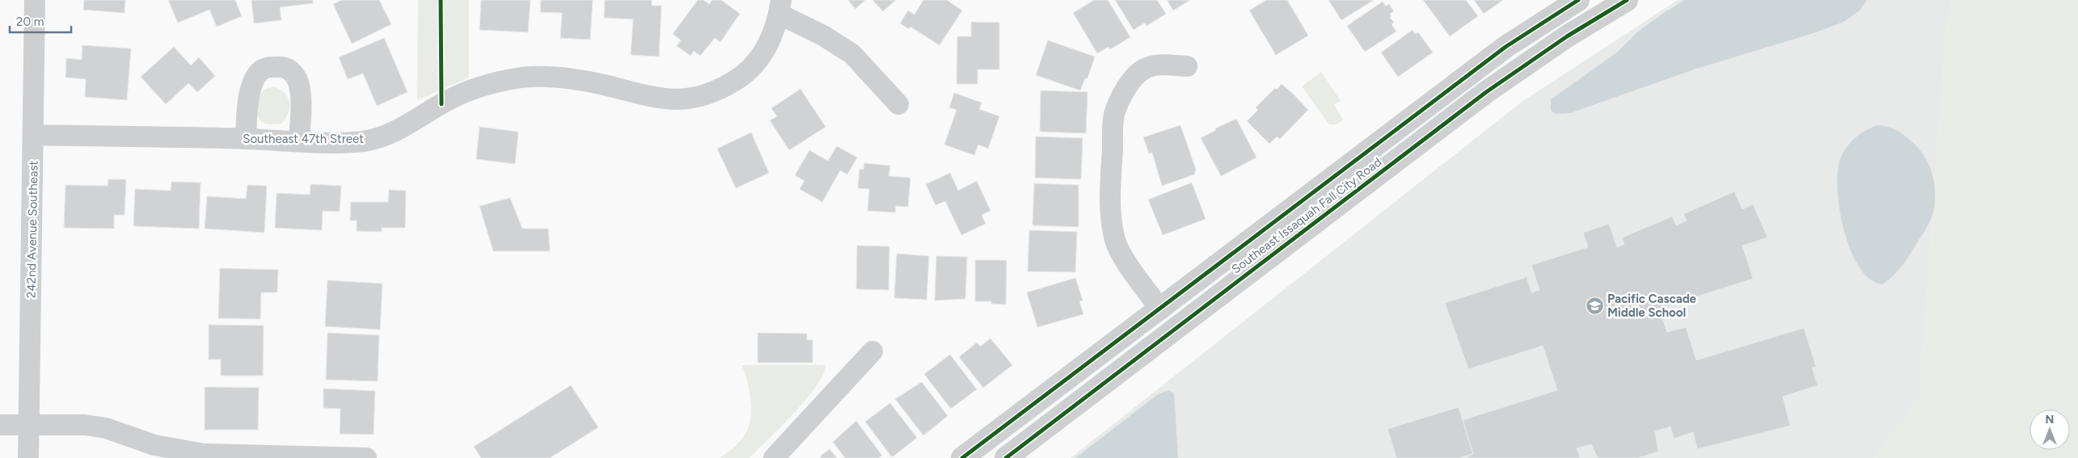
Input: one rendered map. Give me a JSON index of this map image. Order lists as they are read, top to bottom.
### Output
{
  "streets": {
    "street": ["Southeast 47th Street", "Southeast Issaquah Fall City Road", "242nd Avenue Southeast"]
  },
  "crossings": [
    ["Southeast 47th Street", "242nd Avenue Southeast"]
  ],
  "places": {
    "school or university": ["Pacific Cascade Middle School"]
  },
  "scale_bar": "20 m",
  "north": "top"
}
